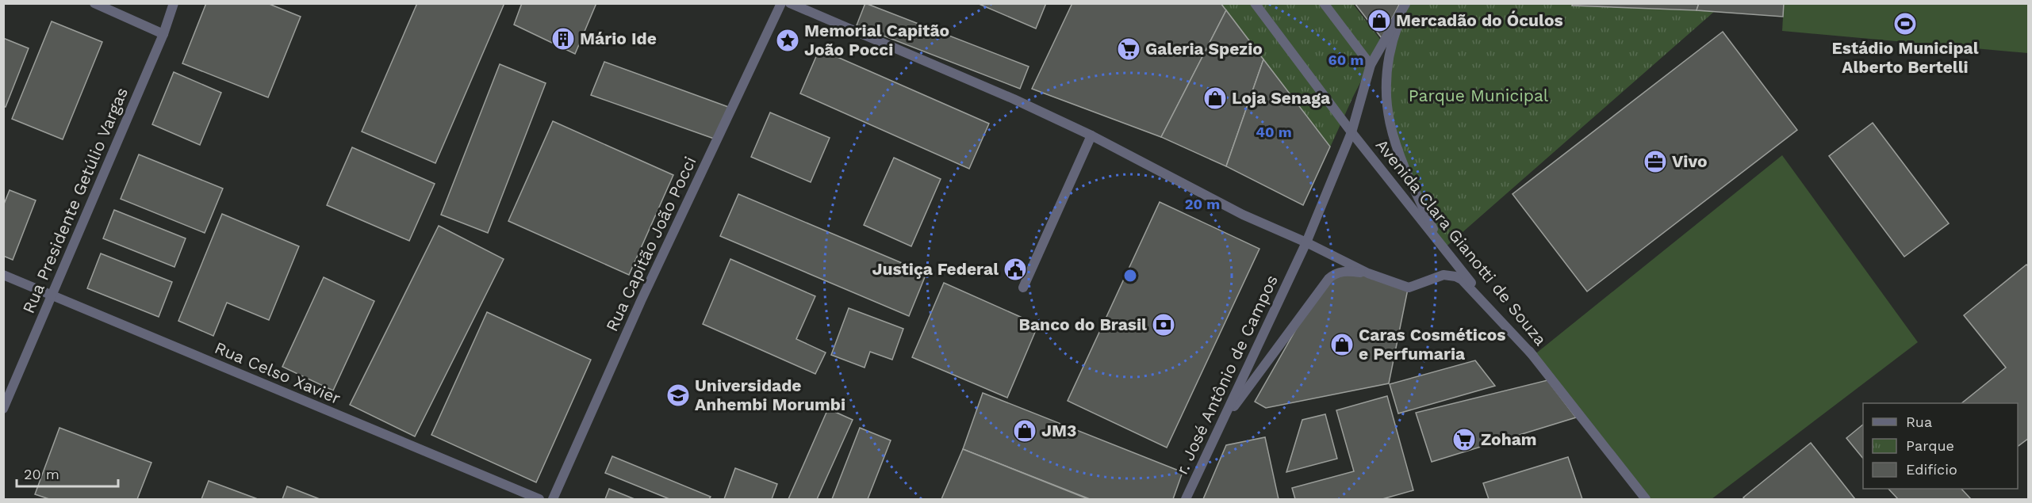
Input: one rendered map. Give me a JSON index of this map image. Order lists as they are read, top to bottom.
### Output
{
  "streets": {
    "street": [
      "Rua Presidente Getúlio Vargas",
      "Avenida Clara Gianotti de Souza",
      "Rua Capitão João Pocci",
      "Rua Celso Xavier",
      "r. José Antônio de Campos"
    ]
  },
  "crossings": [
    ["Rua Presidente Getúlio Vargas", "Rua Celso Xavier"],
    ["Avenida Clara Gianotti de Souza", "r. José Antônio de Campos"]
  ],
  "parks": ["Parque Municipal"],
  "places": {
    "shop": [
      "Mercadão do Óculos",
      "Loja Senaga",
      "Caras Cosméticos e Perfumaria",
      "JM3"
    ],
    "sports": ["Estádio Municipal Alberto Bertelli"],
    "building": ["Mário Ide"],
    "place": ["Memorial Capitão João Pocci"],
    "supermarket": ["Galeria Spezio", "Zoham"],
    "office": ["Vivo"],
    "public building": ["Justiça Federal"],
    "bank": ["Banco do Brasil"],
    "school or university": ["Universidade Anhembi Morumbi"]
  },
  "legend": ["Rua", "Parque", "Edifício"],
  "scale_bar": "20 m",
  "rings": ["60 m", "40 m", "20 m"]
}
